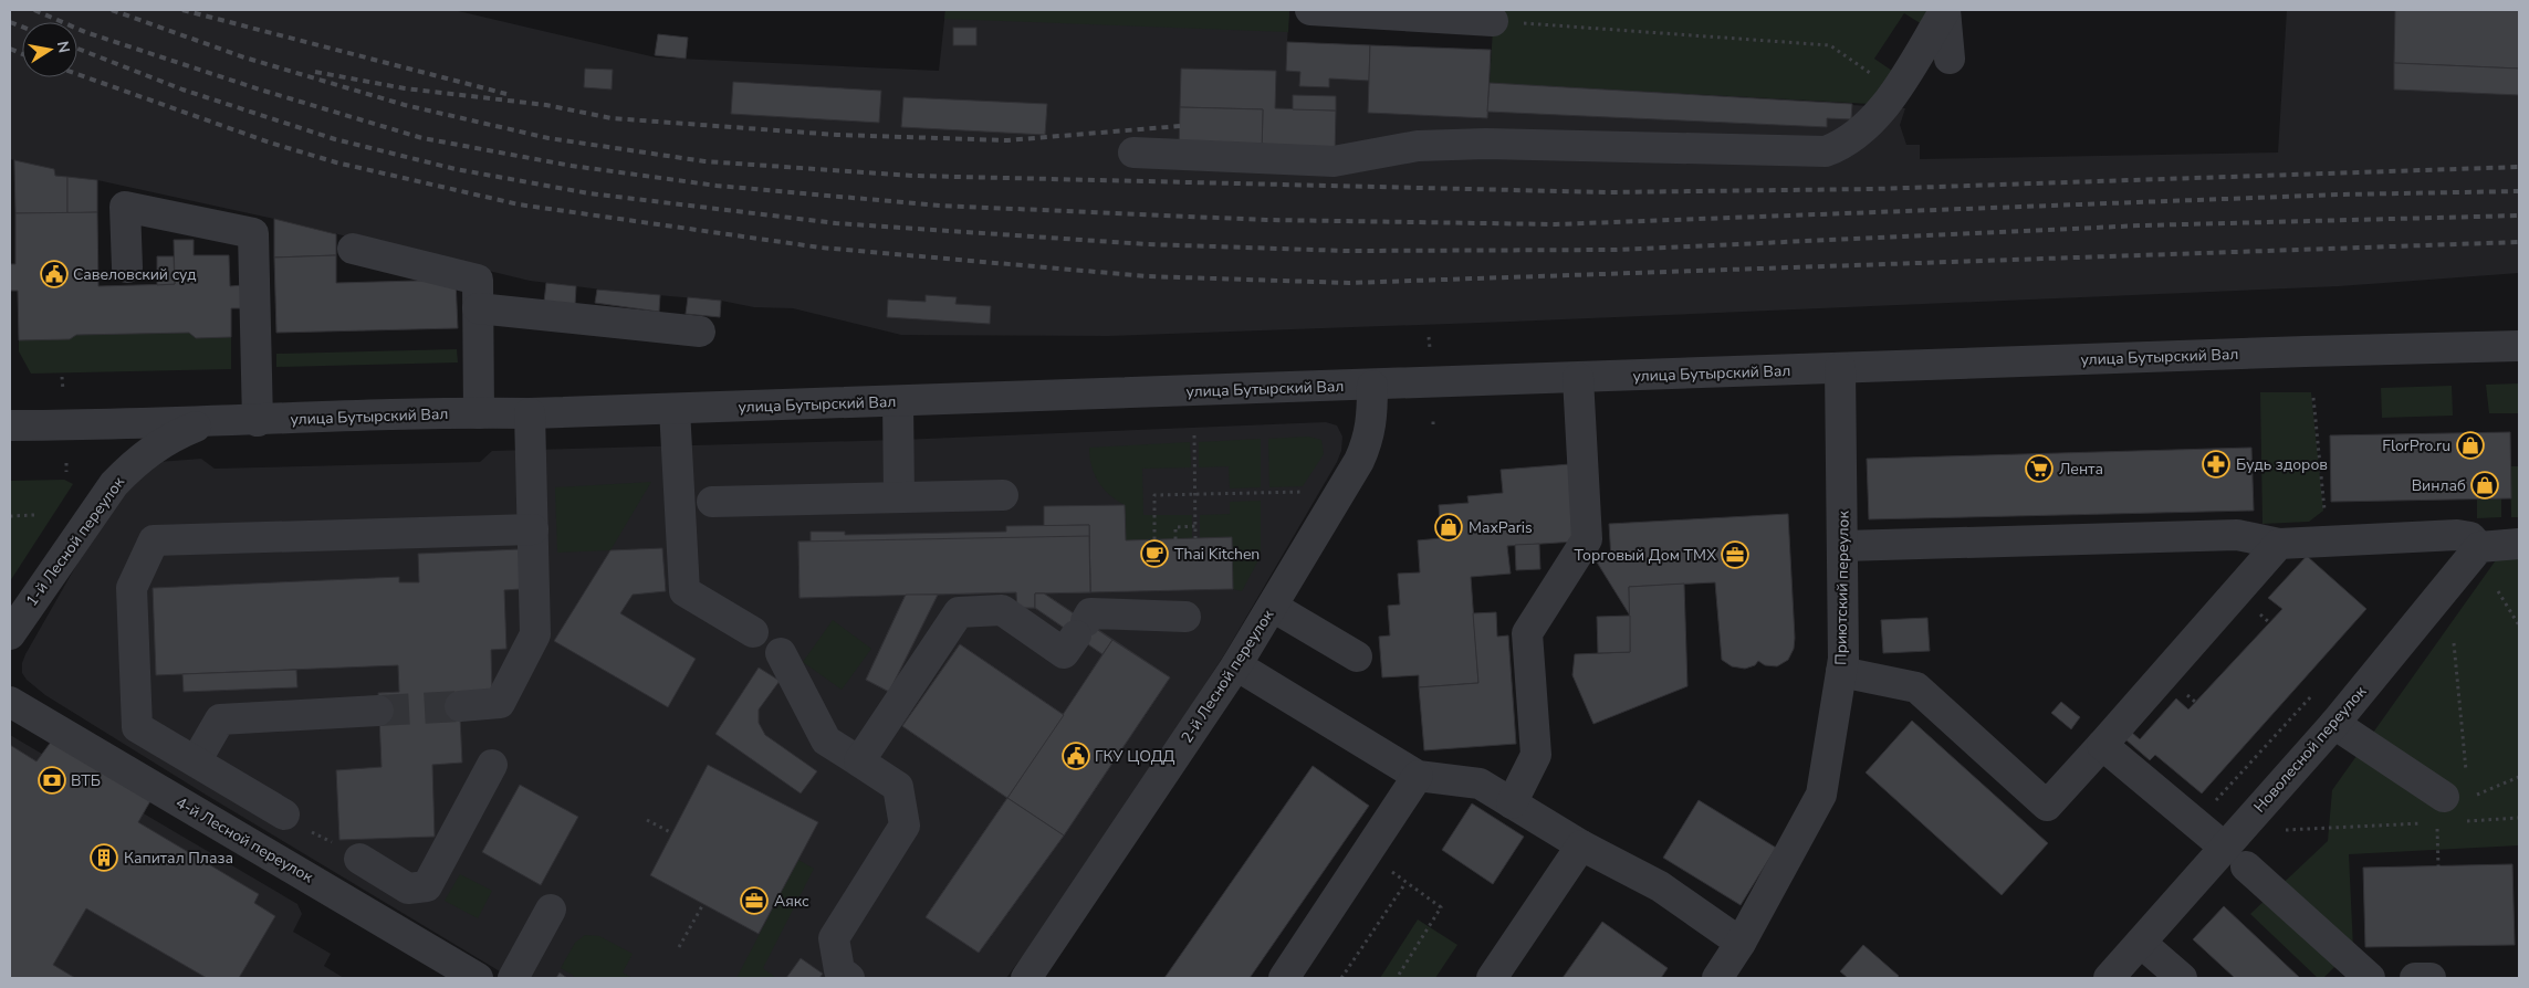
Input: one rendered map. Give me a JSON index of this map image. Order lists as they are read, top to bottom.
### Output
{
  "streets": {
    "street": [
      "улица Бутырский Вал",
      "1-й Лесной переулок",
      "Приютский переулок",
      "2-й Лесной переулок",
      "Новолесной переулок",
      "4-й Лесной переулок"
    ]
  },
  "crossings": [
    ["улица Бутырский Вал", "1-й Лесной переулок"],
    ["улица Бутырский Вал", "Приютский переулок"],
    ["улица Бутырский Вал", "2-й Лесной переулок"]
  ],
  "places": {
    "public building": ["Савеловский cуд", "ГКУ ЦОДД"],
    "shop": ["FlorPro.ru", "Винлаб", "MaxParis"],
    "pharmacy": ["Будь здоров"],
    "supermarket": ["Лента"],
    "cafe": ["Thai Kitchen"],
    "office": ["Торговый Дом ТМХ", "Аякс"],
    "bank": ["ВТБ"],
    "building": ["Капитал Плаза"]
  },
  "north": "right"
}
